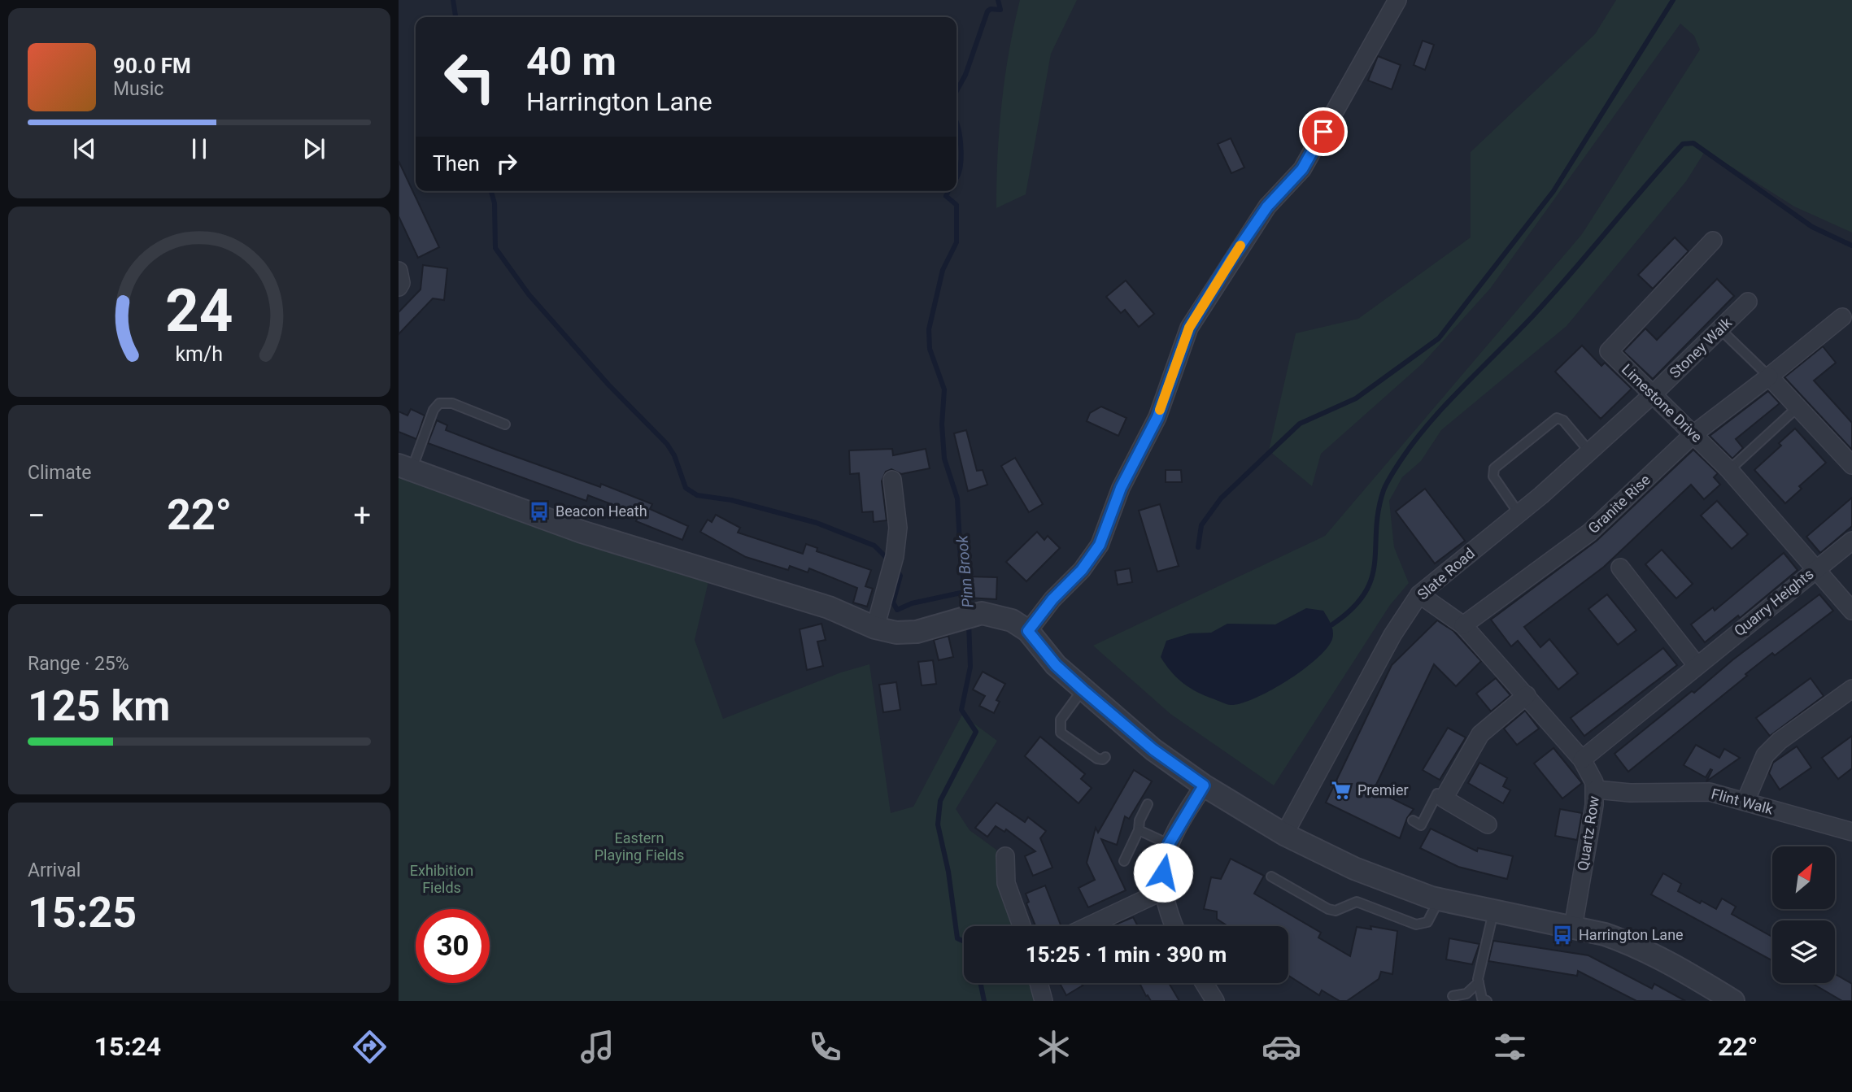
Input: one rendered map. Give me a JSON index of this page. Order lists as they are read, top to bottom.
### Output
{
  "streets": {
    "street": [
      "Stoney Walk",
      "Limestone Drive",
      "Granite Rise",
      "Slate Road",
      "Quarry Heights",
      "Flint Walk",
      "Quartz Row"
    ]
  },
  "crossings": [
    ["Stoney Walk", "Limestone Drive"],
    ["Stoney Walk", "Slate Road"],
    ["Limestone Drive", "Granite Rise"],
    ["Limestone Drive", "Slate Road"],
    ["Limestone Drive", "Quarry Heights"],
    ["Granite Rise", "Quartz Row"],
    ["Slate Road", "Quartz Row"],
    ["Quarry Heights", "Quartz Row"],
    ["Flint Walk", "Quartz Row"]
  ],
  "water": ["Pinn Brook"],
  "parks": ["Eastern Playing Fields", "Exhibition Fields"],
  "places": {
    "bus stop": ["Beacon Heath", "Harrington Lane"],
    "supermarket": ["Premier"]
  },
  "north": "top right",
  "page": {
    "turn": ["40 m", "Harrington Lane"],
    "song": ["90.0 FM", "Music"],
    "then": "Then",
    "tile": [
      "Climate",
      ["Range · 25%", "125 km"],
      ["Arrival", "15:25"]
    ],
    "heat": ["−", "22°", "+"],
    "limit": "30",
    "trip": "15:25 · 1 min · 390 m",
    "tabs": ["15:24", "22°"],
    "gauge": ["24", "km/h"]
  }
}
